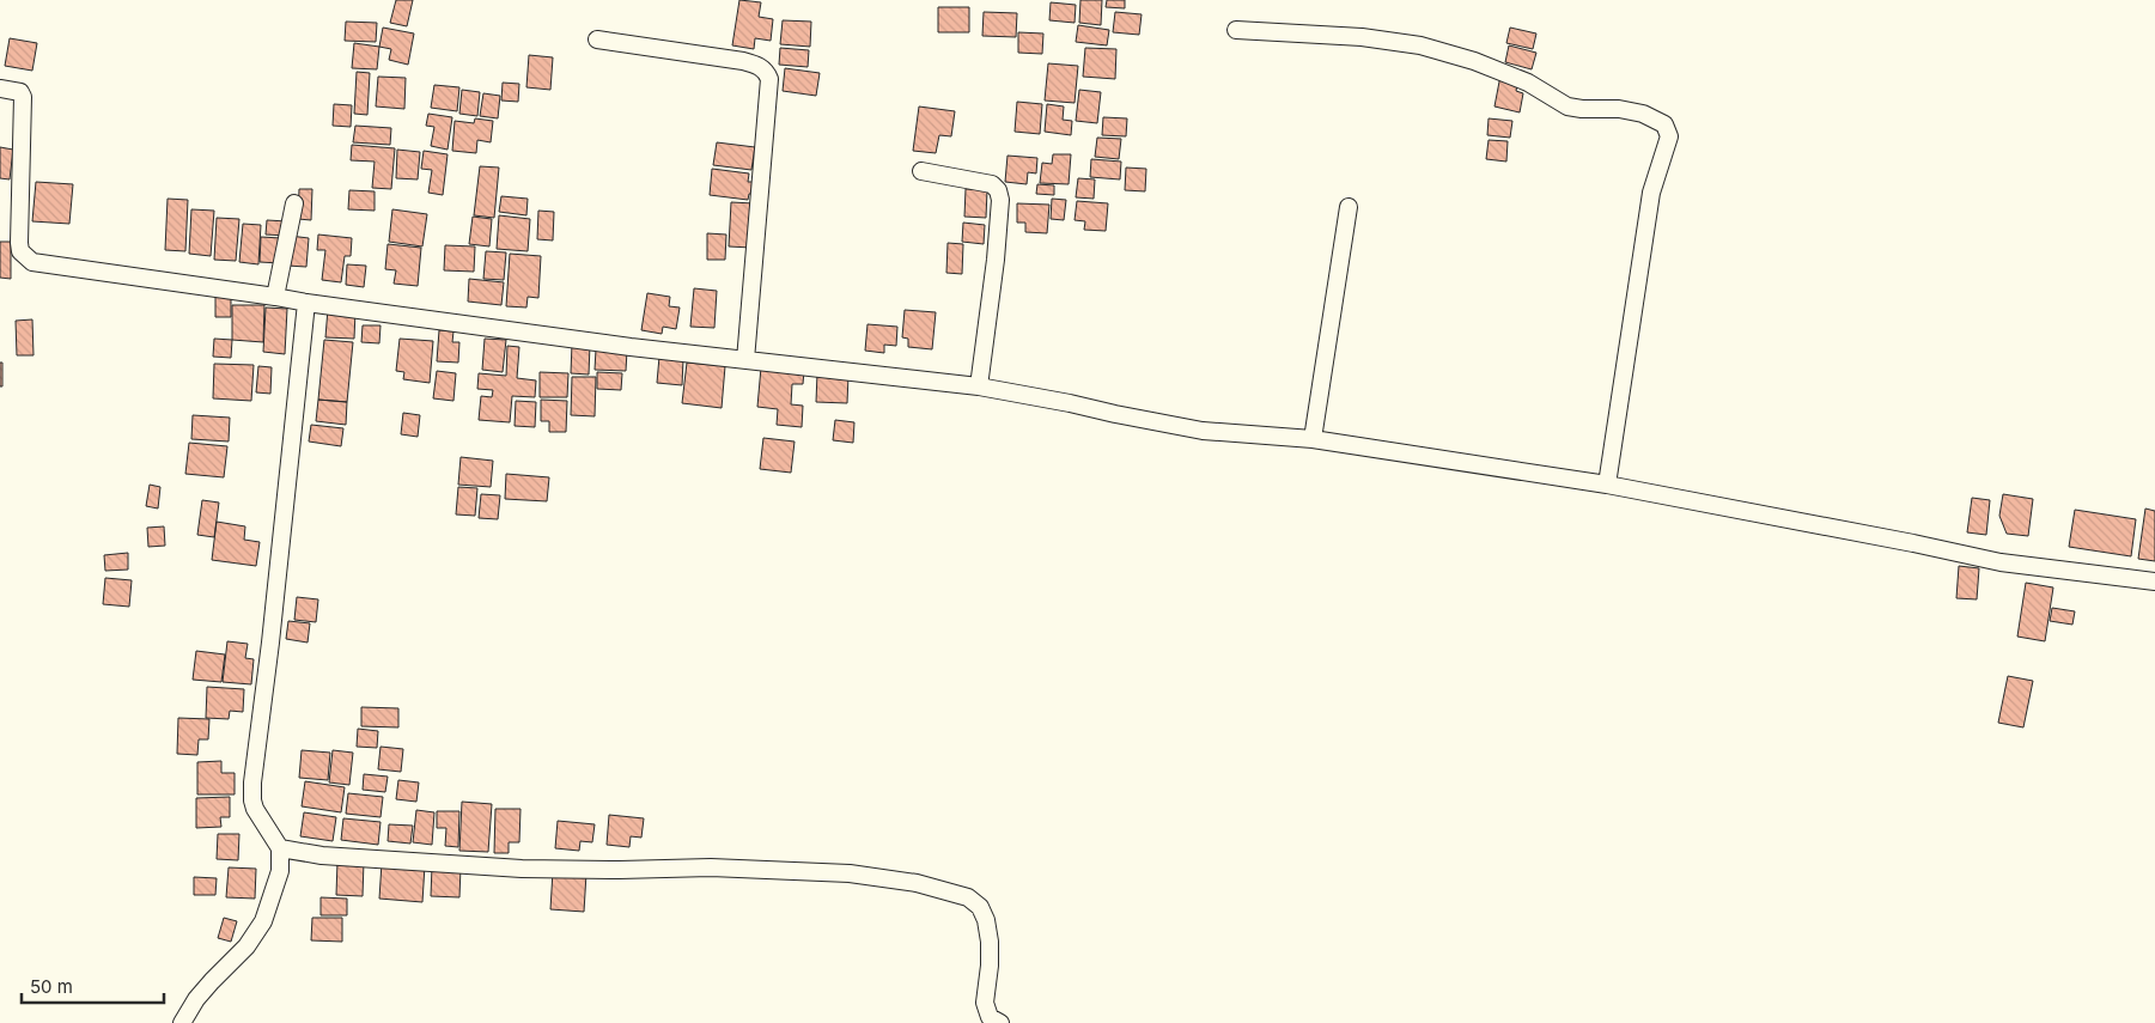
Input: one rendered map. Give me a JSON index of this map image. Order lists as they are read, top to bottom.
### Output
{
  "scale_bar": "50 m"
}
